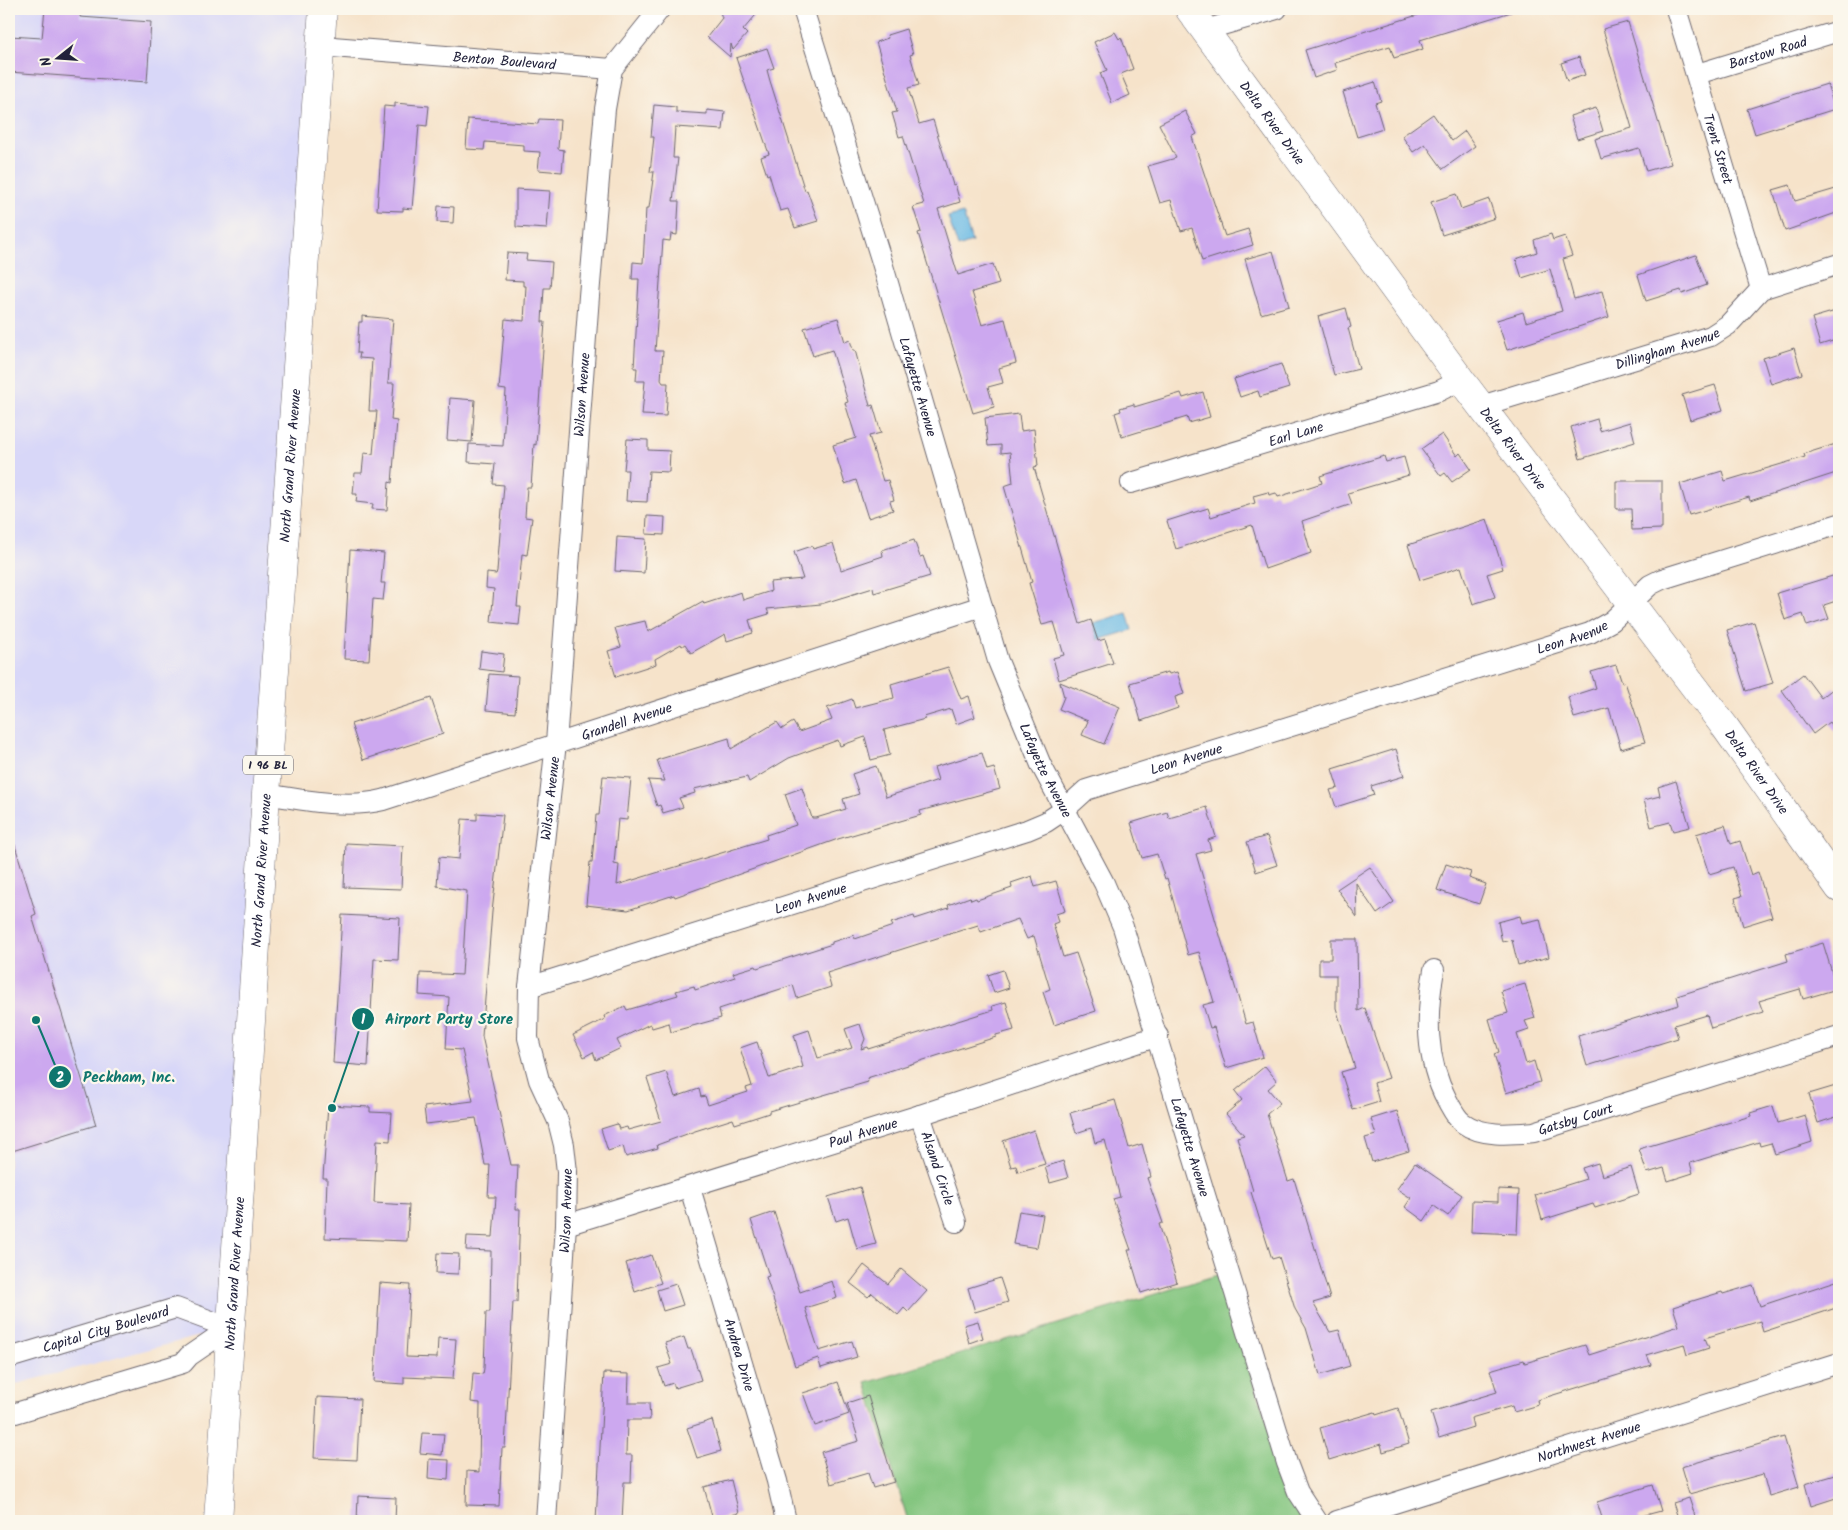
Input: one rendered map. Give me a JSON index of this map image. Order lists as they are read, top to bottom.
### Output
{
  "streets": {
    "main road": ["Delta River Drive", "North Grand River Avenue", "I 96 BL"],
    "street": [
      "Barstow Road",
      "Benton Boulevard",
      "Trent Street",
      "Dillingham Avenue",
      "Lafayette Avenue",
      "Wilson Avenue",
      "Earl Lane",
      "Leon Avenue",
      "Grandell Avenue",
      "Gatsby Court",
      "Paul Avenue",
      "Alsand Circle",
      "Capital City Boulevard",
      "Andrea Drive",
      "Northwest Avenue"
    ]
  },
  "crossings": [
    ["Barstow Road", "Trent Street"],
    ["Benton Boulevard", "Wilson Avenue"],
    ["Benton Boulevard", "North Grand River Avenue"],
    ["Delta River Drive", "Dillingham Avenue"],
    ["Delta River Drive", "Earl Lane"],
    ["Delta River Drive", "Leon Avenue"],
    ["Trent Street", "Dillingham Avenue"],
    ["Lafayette Avenue", "Leon Avenue"],
    ["Lafayette Avenue", "Grandell Avenue"],
    ["Lafayette Avenue", "Paul Avenue"],
    ["Wilson Avenue", "Leon Avenue"],
    ["Wilson Avenue", "Grandell Avenue"],
    ["Wilson Avenue", "Paul Avenue"],
    ["North Grand River Avenue", "Grandell Avenue"],
    ["North Grand River Avenue", "Capital City Boulevard"],
    ["Paul Avenue", "Alsand Circle"],
    ["Paul Avenue", "Andrea Drive"]
  ],
  "places": ["Peckham, Inc.", "Airport Party Store"],
  "north": "left"
}
